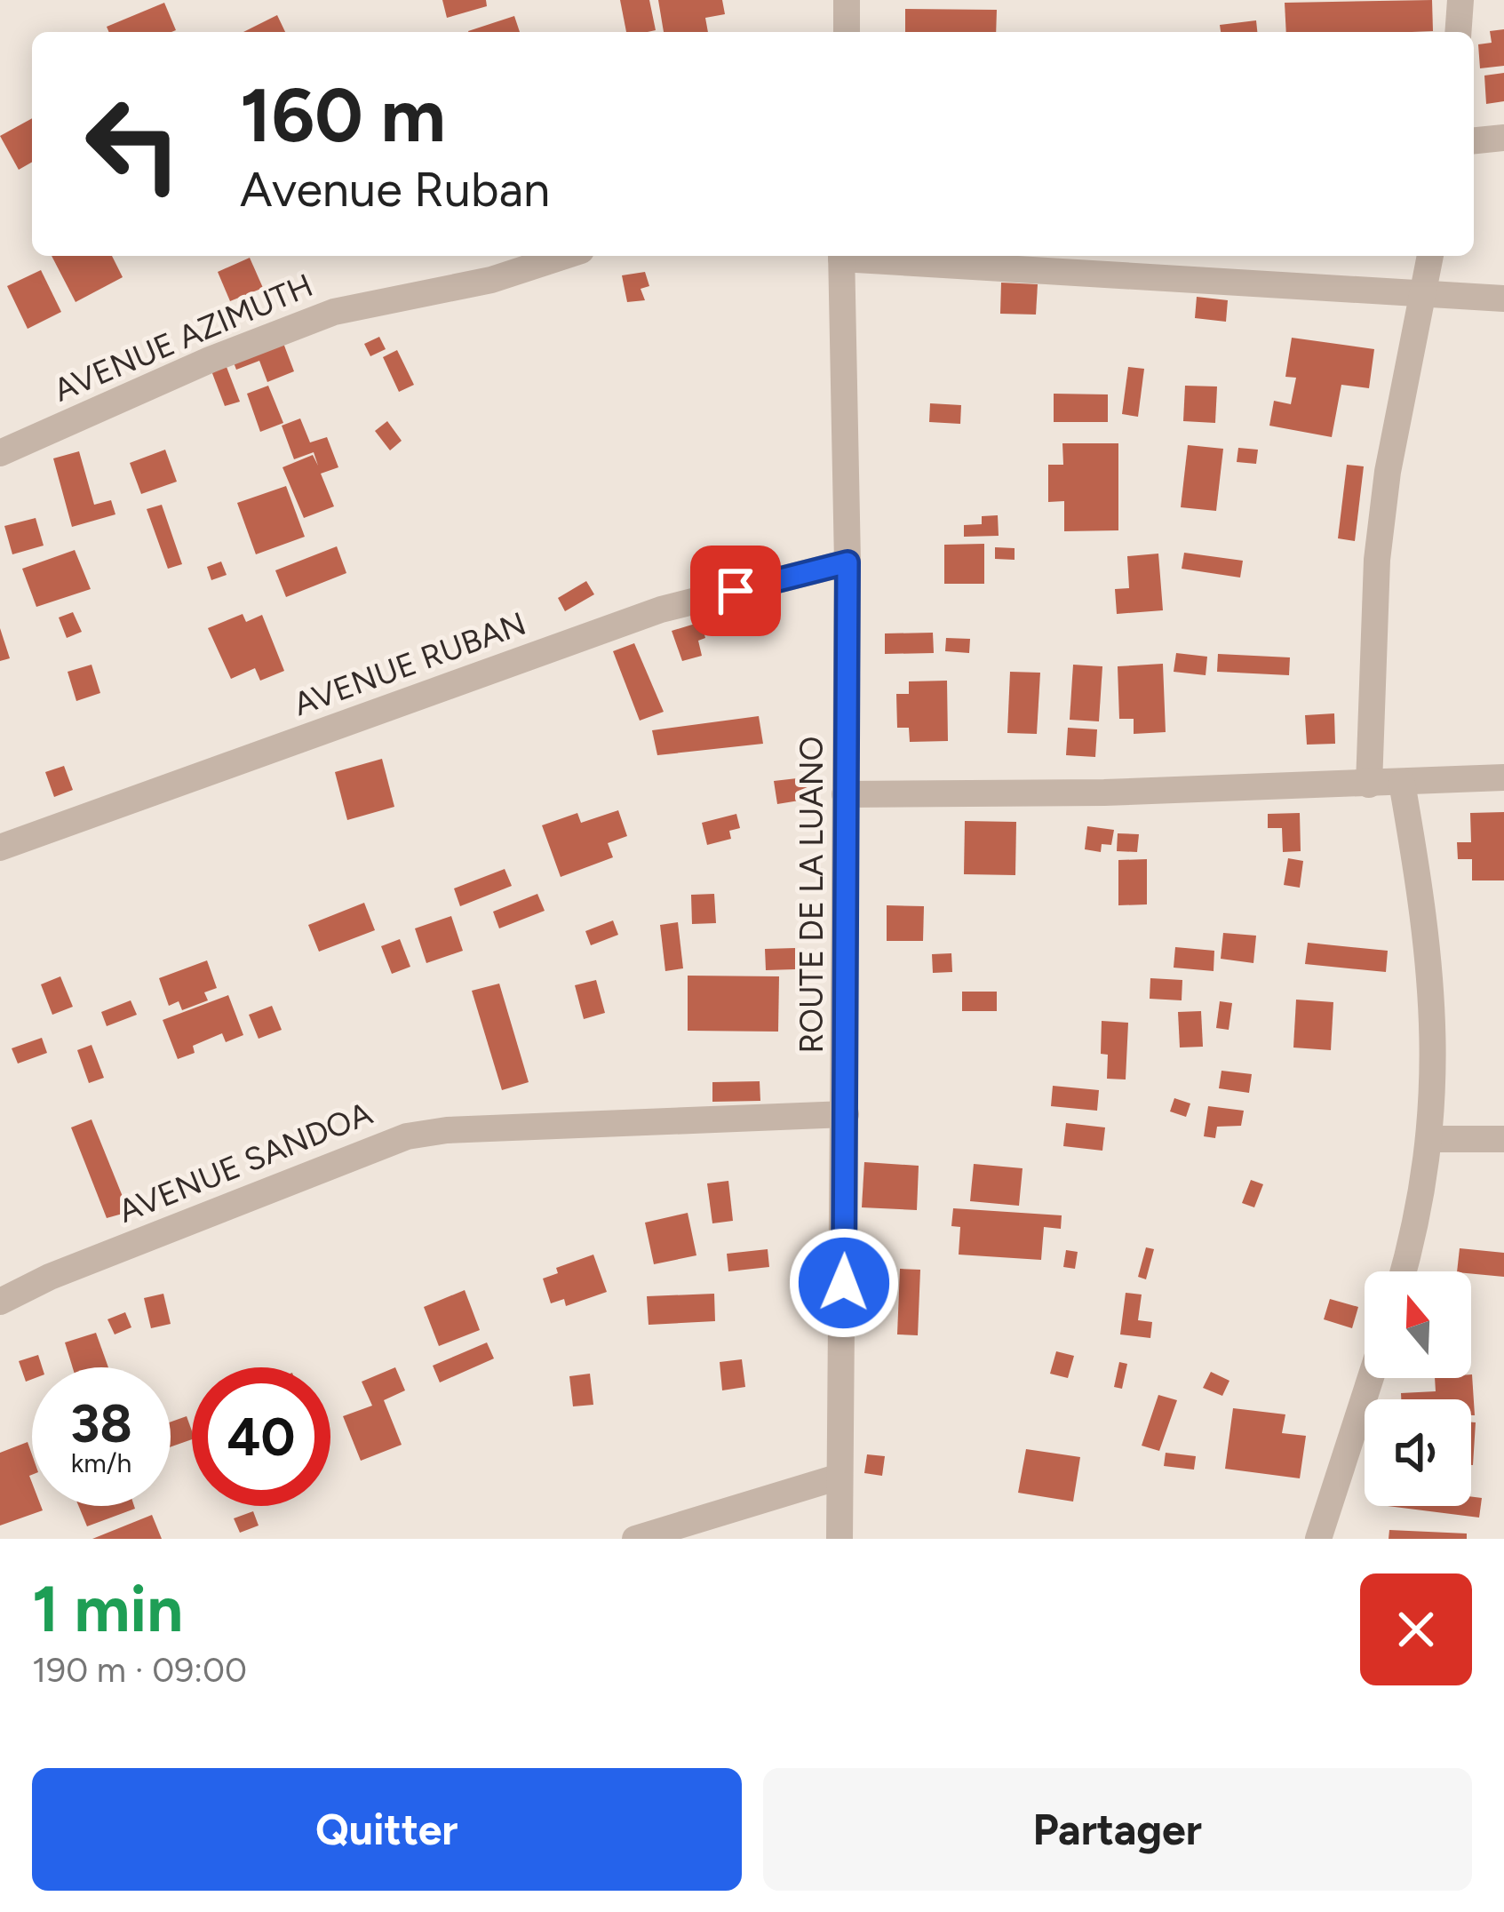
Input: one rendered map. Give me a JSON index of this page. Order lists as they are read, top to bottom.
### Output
{
  "streets": {
    "street": [
      "AVENUE AZIMUTH",
      "AVENUE RUBAN",
      "ROUTE DE LA LUANO",
      "AVENUE SANDOA"
    ]
  },
  "crossings": [
    ["AVENUE RUBAN", "ROUTE DE LA LUANO"],
    ["ROUTE DE LA LUANO", "AVENUE SANDOA"]
  ],
  "north": "top",
  "page": {
    "turn": ["160 m", "Avenue Ruban"],
    "speed": "38 km/h",
    "limit": "40",
    "heading": ["1 min", "190 m · 09:00"],
    "buttons": ["Quitter", "Partager"]
  }
}
